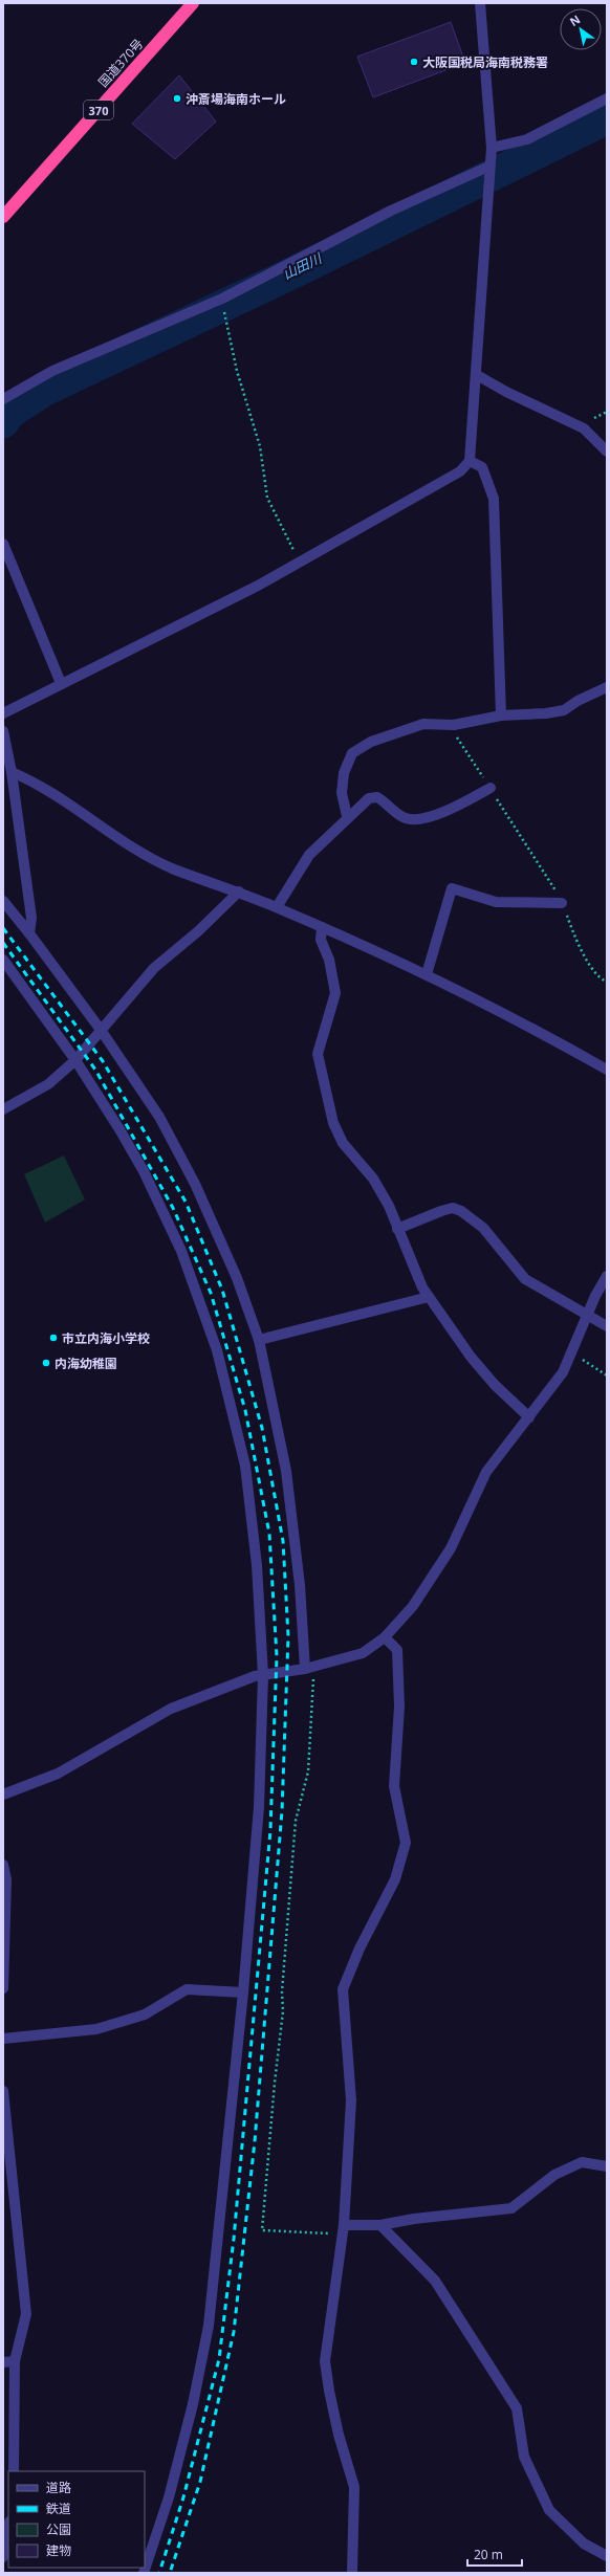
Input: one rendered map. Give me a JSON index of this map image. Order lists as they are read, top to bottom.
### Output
{
  "streets": {
    "highway": ["国道370号", "370"]
  },
  "water": ["山田川"],
  "places": [
    "大阪国税局海南税務署",
    "沖斎場海南ホール",
    "市立内海小学校",
    "内海幼稚園"
  ],
  "legend": [
    "道路",
    "鉄道",
    "公園",
    "建物"
  ],
  "scale_bar": "20 m",
  "north": "top left"
}
